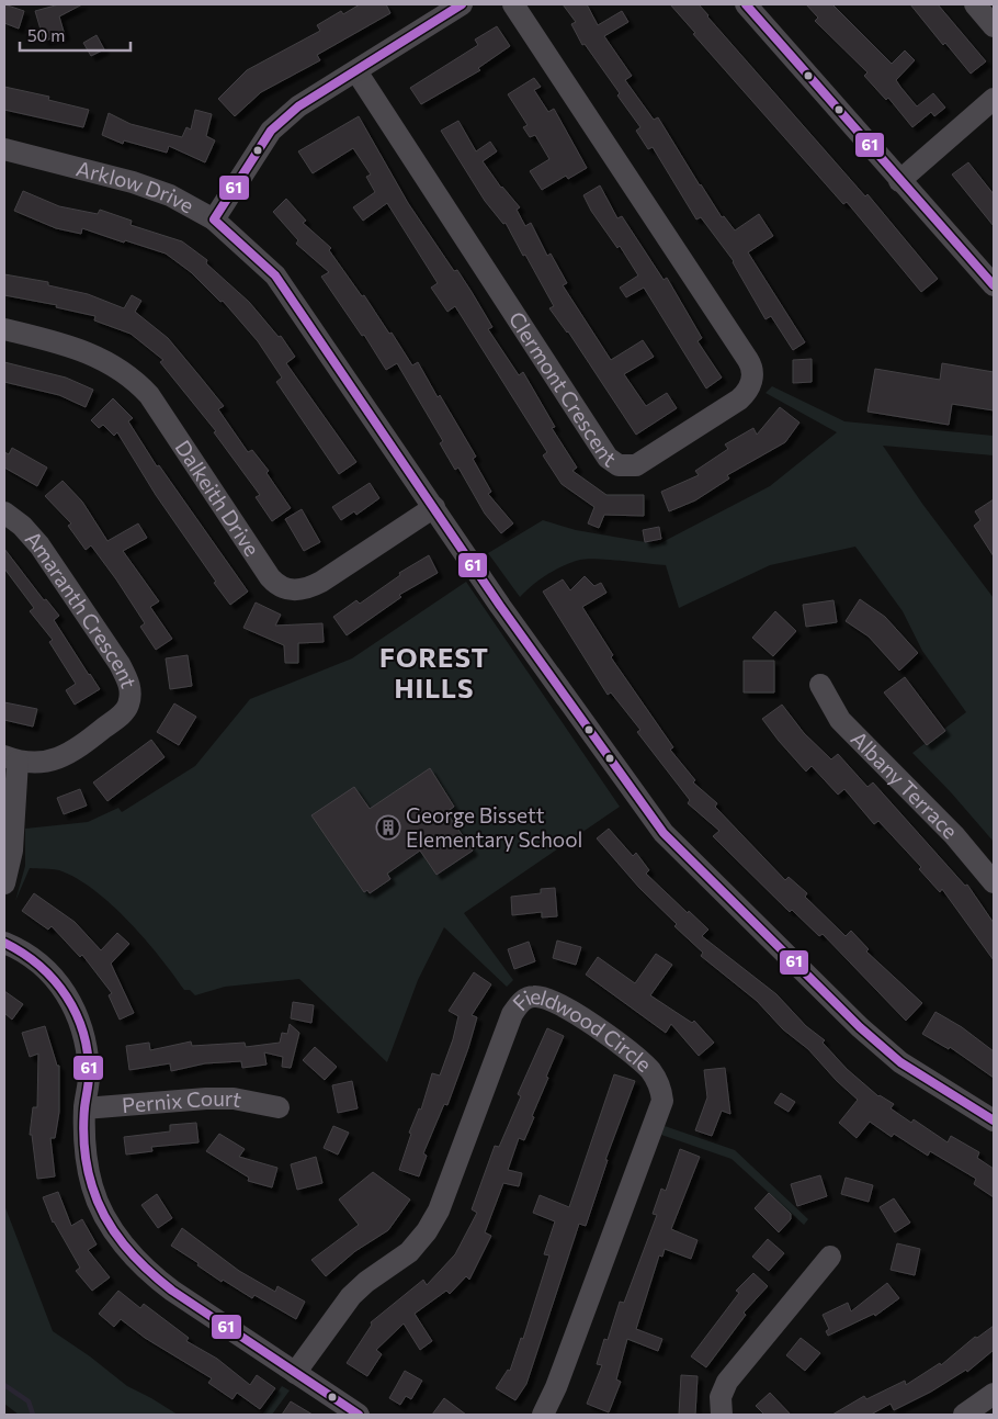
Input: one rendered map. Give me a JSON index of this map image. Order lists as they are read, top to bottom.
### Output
{
  "streets": {
    "street": [
      "Arklow Drive",
      "Clermont Crescent",
      "Dalkeith Drive",
      "Amaranth Crescent",
      "Albany Terrace",
      "Fieldwood Circle",
      "Pernix Court"
    ]
  },
  "crossings": [
    ["Arklow Drive", "Dalkeith Drive"]
  ],
  "districts": ["FOREST HILLS"],
  "places": {
    "building": ["George Bissett Elementary School"]
  },
  "lines": ["transit line 61"],
  "scale_bar": "50 m"
}
